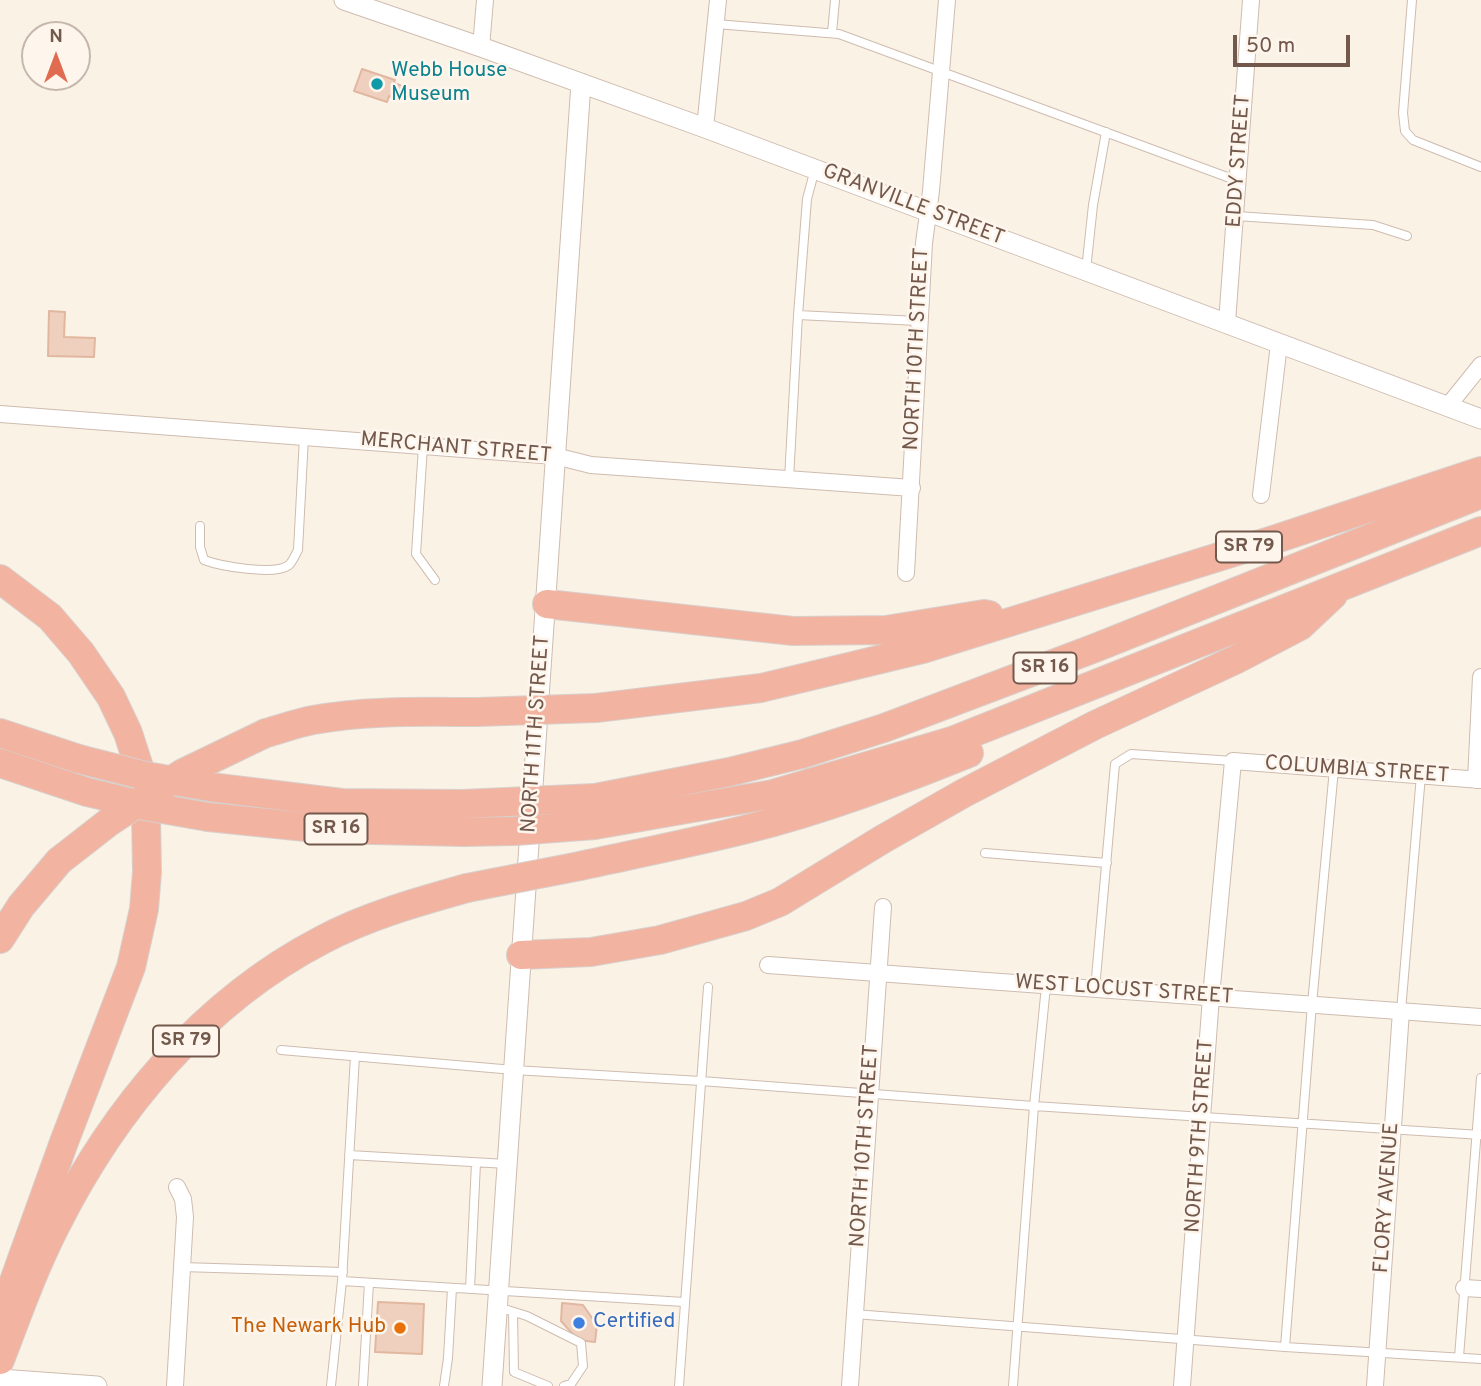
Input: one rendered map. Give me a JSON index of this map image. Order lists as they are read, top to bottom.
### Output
{
  "streets": {
    "highway": ["SR 79", "SR 16"],
    "street": [
      "EDDY STREET",
      "GRANVILLE STREET",
      "NORTH 10TH STREET",
      "MERCHANT STREET",
      "NORTH 11TH STREET",
      "COLUMBIA STREET",
      "WEST LOCUST STREET",
      "NORTH 9TH STREET",
      "FLORY AVENUE"
    ]
  },
  "crossings": [
    ["EDDY STREET", "GRANVILLE STREET"],
    ["GRANVILLE STREET", "NORTH 10TH STREET"],
    ["GRANVILLE STREET", "NORTH 11TH STREET"],
    ["NORTH 10TH STREET", "MERCHANT STREET"],
    ["NORTH 10TH STREET", "WEST LOCUST STREET"],
    ["MERCHANT STREET", "NORTH 11TH STREET"],
    ["SR 79", "SR 16"],
    ["COLUMBIA STREET", "NORTH 9TH STREET"],
    ["WEST LOCUST STREET", "NORTH 9TH STREET"],
    ["WEST LOCUST STREET", "FLORY AVENUE"]
  ],
  "places": ["Webb House Museum", "Certified", "The Newark Hub"],
  "scale_bar": "50 m",
  "north": "top"
}
